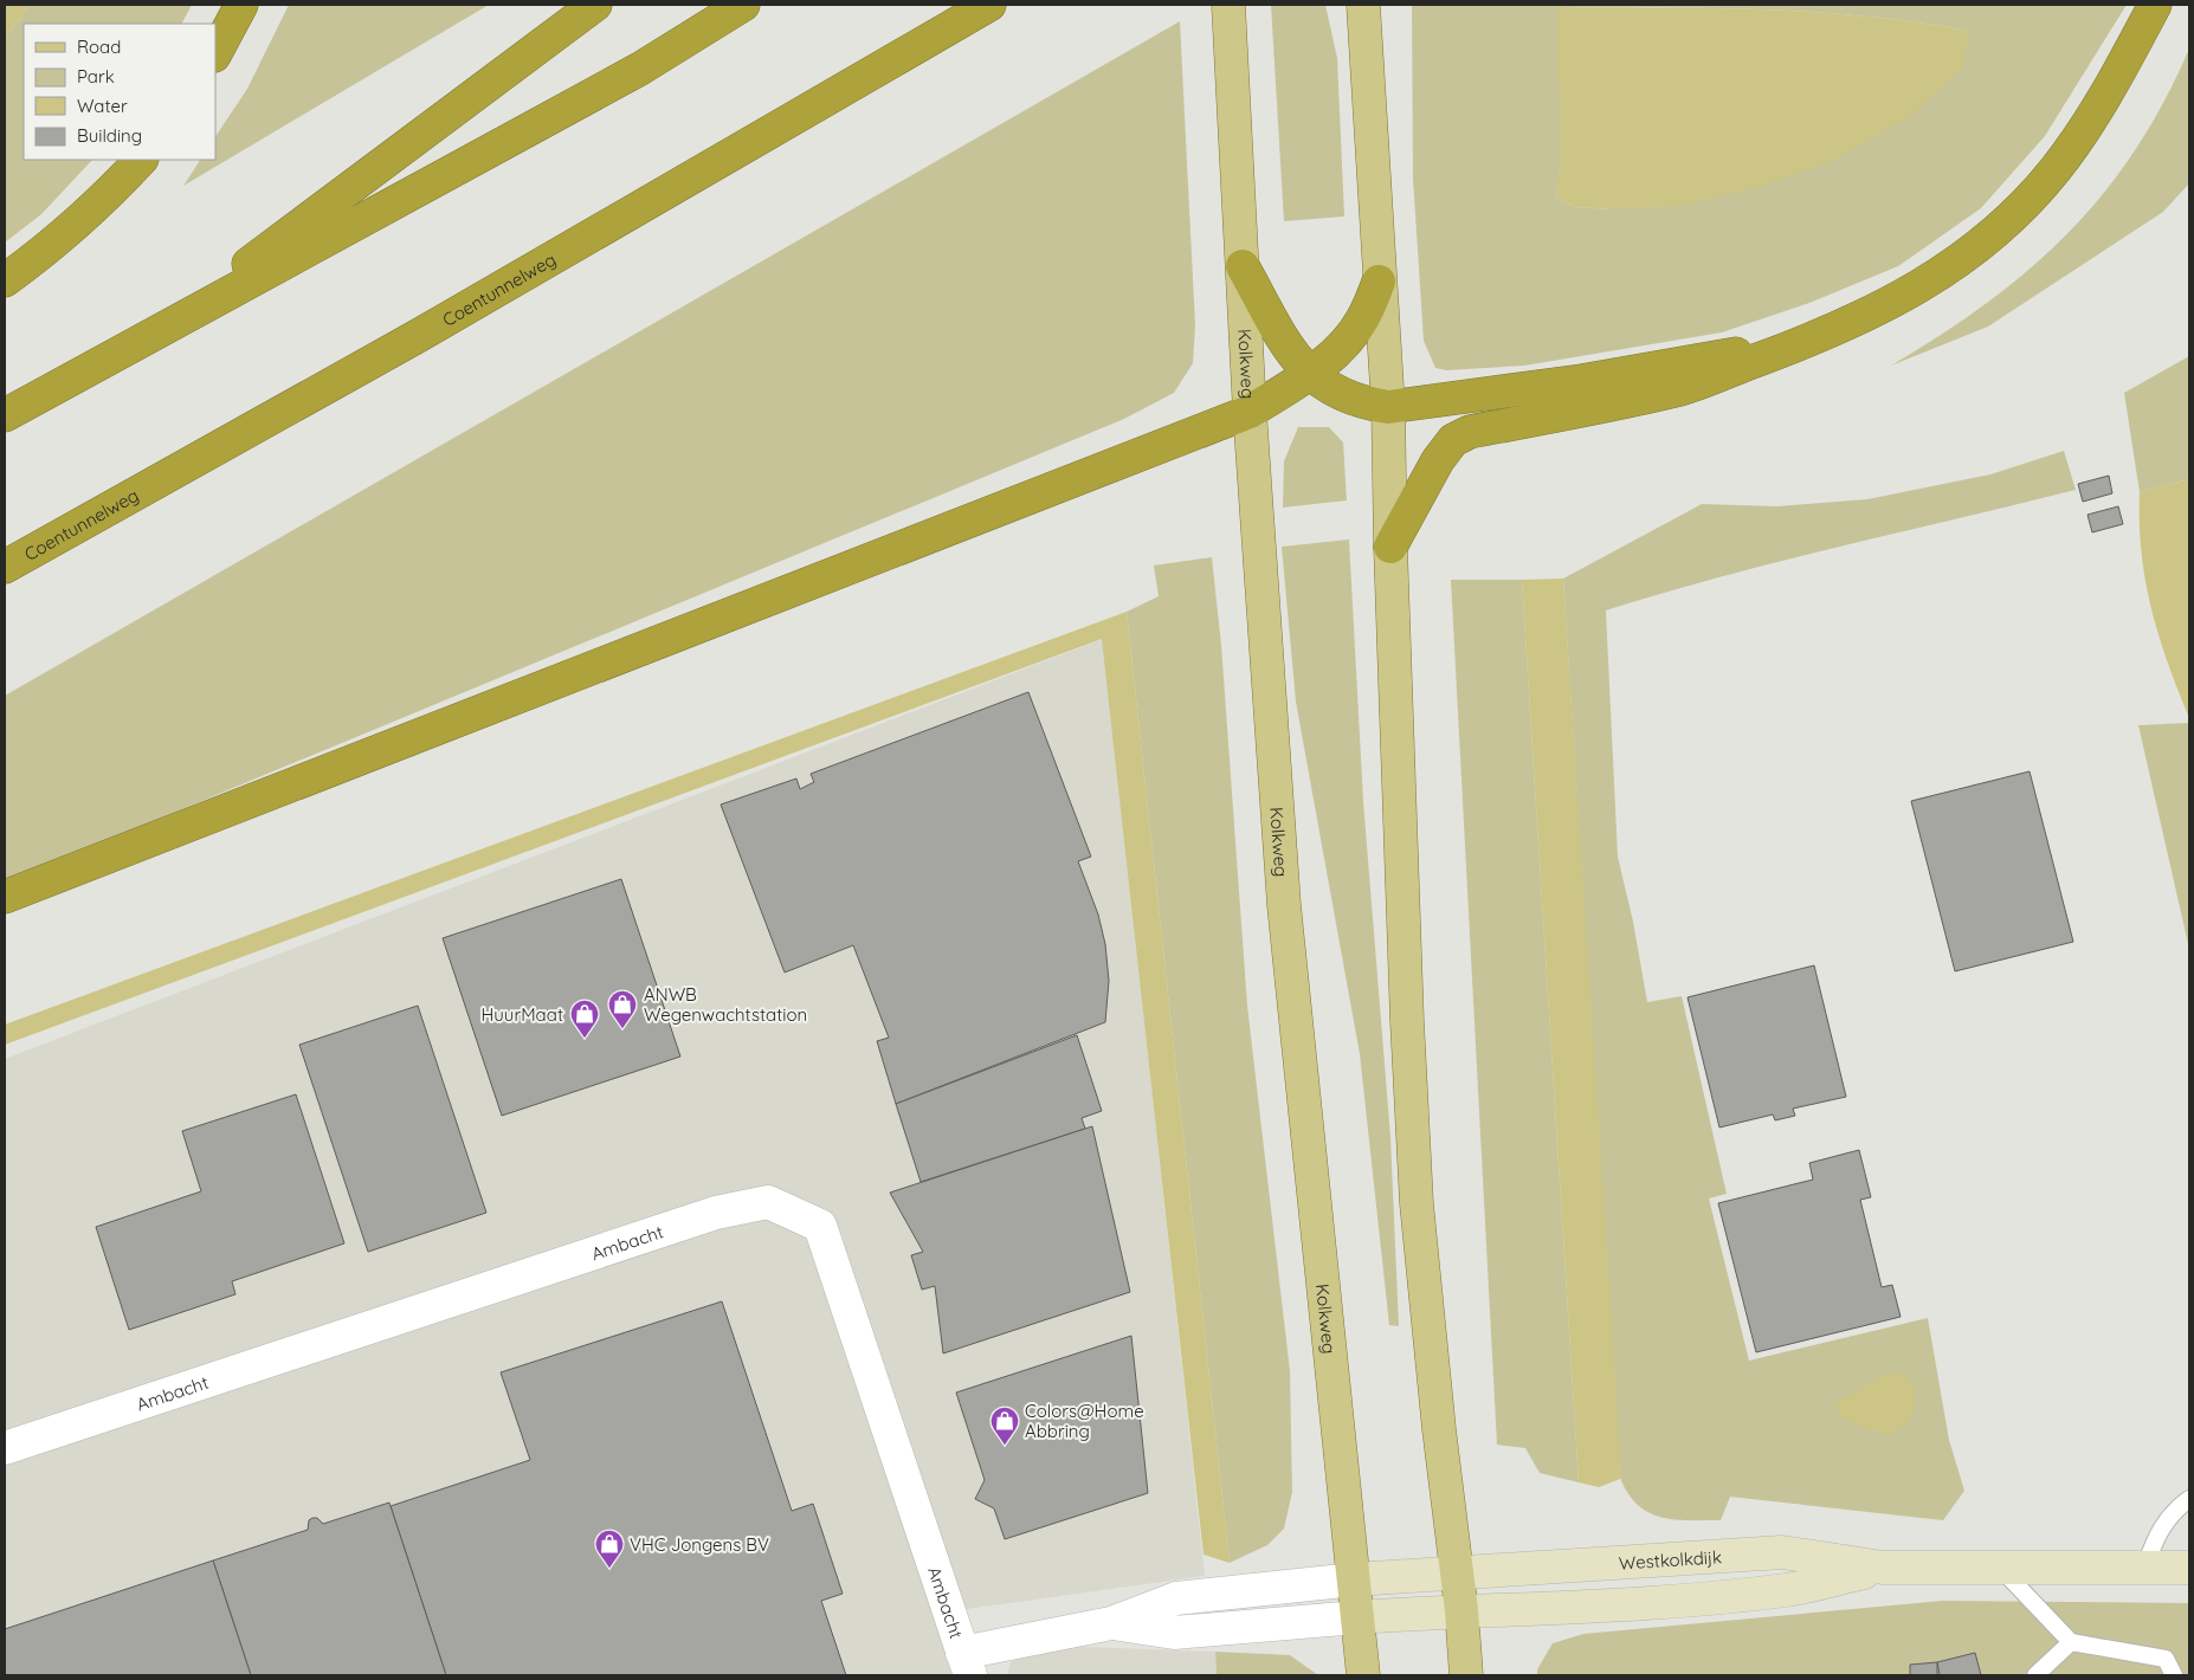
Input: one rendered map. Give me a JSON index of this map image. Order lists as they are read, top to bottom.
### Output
{
  "streets": {
    "highway": ["Coentunnelweg"],
    "main road": ["Kolkweg"],
    "street": ["Ambacht", "Westkolkdijk"]
  },
  "crossings": [
    ["Kolkweg", "Ambacht"],
    ["Kolkweg", "Westkolkdijk"],
    ["Ambacht", "Westkolkdijk"]
  ],
  "places": {
    "shop": [
      "ANWB Wegenwachtstation",
      "HuurMaat",
      "Colors@Home Abbring",
      "VHC Jongens BV"
    ]
  },
  "legend": [
    "Road",
    "Park",
    "Water",
    "Building"
  ]
}
